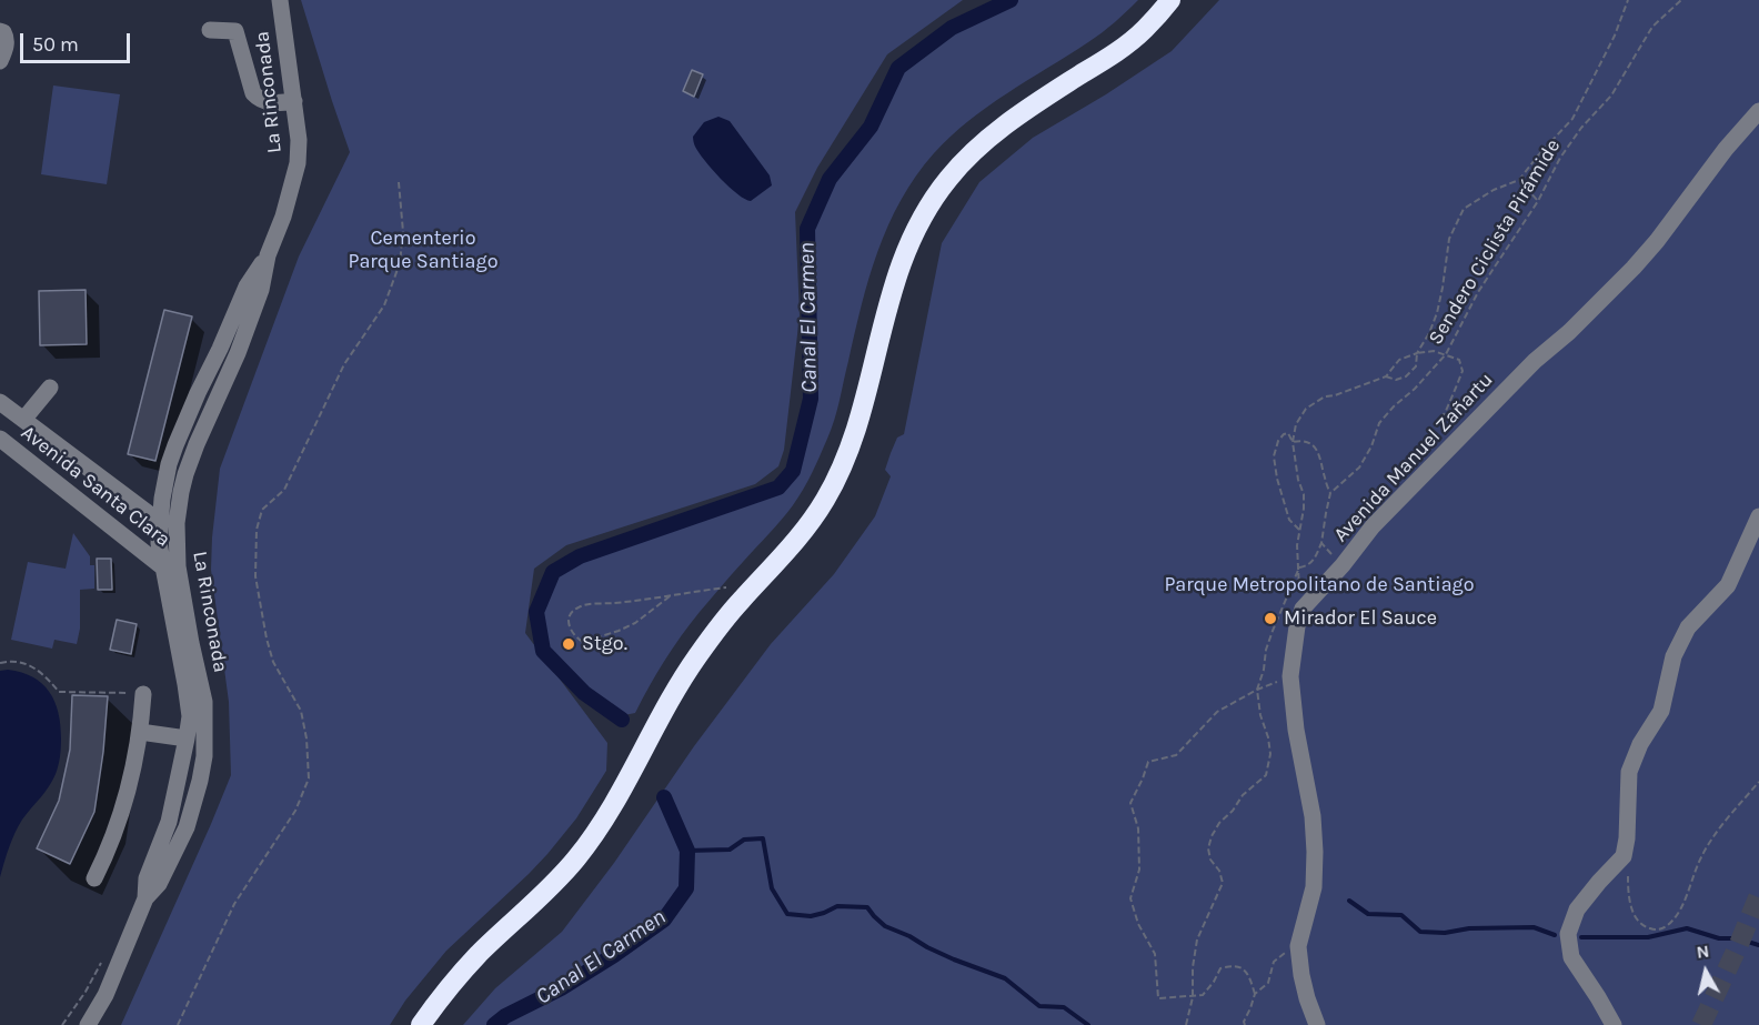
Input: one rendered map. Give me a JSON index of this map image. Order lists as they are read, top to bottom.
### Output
{
  "streets": {
    "street": ["La Rinconada", "Avenida Manuel Zañartu", "Avenida Santa Clara"],
    "path": ["Sendero Ciclista Pirámide"]
  },
  "crossings": [
    ["La Rinconada", "Avenida Santa Clara"]
  ],
  "water": ["Canal El Carmen"],
  "parks": ["Cementerio Parque Santiago", "Parque Metropolitano de Santiago"],
  "places": ["Mirador El Sauce", "Stgo."],
  "scale_bar": "50 m",
  "north": "top"
}
